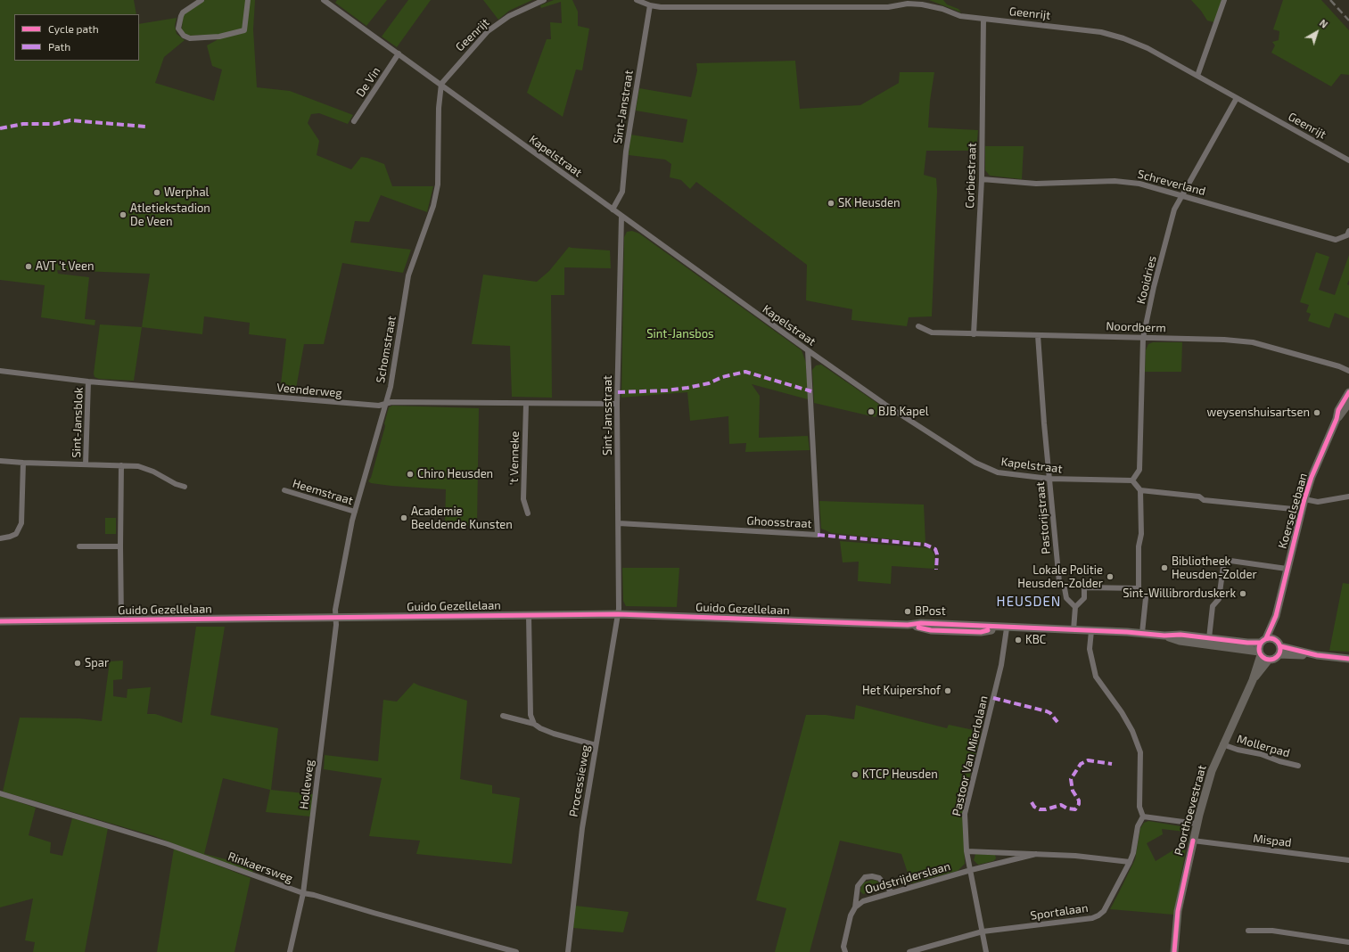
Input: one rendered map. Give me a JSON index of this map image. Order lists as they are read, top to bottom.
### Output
{
  "streets": {
    "main road": ["Koerselsebaan", "Guido Gezellelaan", "Poorthoevestraat"],
    "street": [
      "Geenrijt",
      "De Vin",
      "Sint-Janstraat",
      "Kapelstraat",
      "Corbiestraat",
      "Schreverland",
      "Kooidries",
      "Noordberm",
      "Schomstraat",
      "Veenderweg",
      "Sint-Jansstraat",
      "Sint-Jansblok",
      "'t Venneke",
      "Heemstraat",
      "Pastorijstraat",
      "Ghoosstraat",
      "Mollerpad",
      "Pastoor Van Mierlolaan",
      "Processieweg",
      "Holleweg",
      "Mispad",
      "Rinkaersweg",
      "Oudstrijderslaan",
      "Sportalaan"
    ]
  },
  "crossings": [
    ["Geenrijt", "Sint-Janstraat"],
    ["Geenrijt", "Kapelstraat"],
    ["Geenrijt", "Corbiestraat"],
    ["Geenrijt", "Kooidries"],
    ["Geenrijt", "Schomstraat"],
    ["De Vin", "Kapelstraat"],
    ["Sint-Janstraat", "Kapelstraat"],
    ["Kapelstraat", "Kooidries"],
    ["Kapelstraat", "Schomstraat"],
    ["Kapelstraat", "Sint-Jansstraat"],
    ["Kapelstraat", "Pastorijstraat"],
    ["Kapelstraat", "Ghoosstraat"],
    ["Corbiestraat", "Schreverland"],
    ["Corbiestraat", "Noordberm"],
    ["Schreverland", "Kooidries"],
    ["Kooidries", "Noordberm"],
    ["Noordberm", "Pastorijstraat"],
    ["Schomstraat", "Veenderweg"],
    ["Schomstraat", "Heemstraat"],
    ["Schomstraat", "Guido Gezellelaan"],
    ["Schomstraat", "Holleweg"],
    ["Veenderweg", "Sint-Jansstraat"],
    ["Veenderweg", "Sint-Jansblok"],
    ["Veenderweg", "'t Venneke"],
    ["Sint-Jansstraat", "Ghoosstraat"],
    ["Sint-Jansstraat", "Guido Gezellelaan"],
    ["Sint-Jansstraat", "Processieweg"],
    ["Koerselsebaan", "Poorthoevestraat"],
    ["Guido Gezellelaan", "Pastoor Van Mierlolaan"],
    ["Guido Gezellelaan", "Processieweg"],
    ["Guido Gezellelaan", "Holleweg"],
    ["Mollerpad", "Poorthoevestraat"],
    ["Pastoor Van Mierlolaan", "Oudstrijderslaan"],
    ["Pastoor Van Mierlolaan", "Sportalaan"],
    ["Holleweg", "Rinkaersweg"],
    ["Poorthoevestraat", "Mispad"]
  ],
  "districts": ["HEUSDEN"],
  "parks": ["Sint-Jansbos"],
  "places": [
    "Werphal",
    "SK Heusden",
    "Atletiekstadion De Veen",
    "AVT 't Veen",
    "BJB Kapel",
    "weysenshuisartsen",
    "Chiro Heusden",
    "Academie Beeldende Kunsten",
    "Bibliotheek Heusden-Zolder",
    "Lokale Politie Heusden-Zolder",
    "Sint-Willibrorduskerk",
    "BPost",
    "KBC",
    "Spar",
    "Het Kuipershof",
    "KTCP Heusden"
  ],
  "legend": ["Cycle path", "Path"],
  "north": "top right"
}
